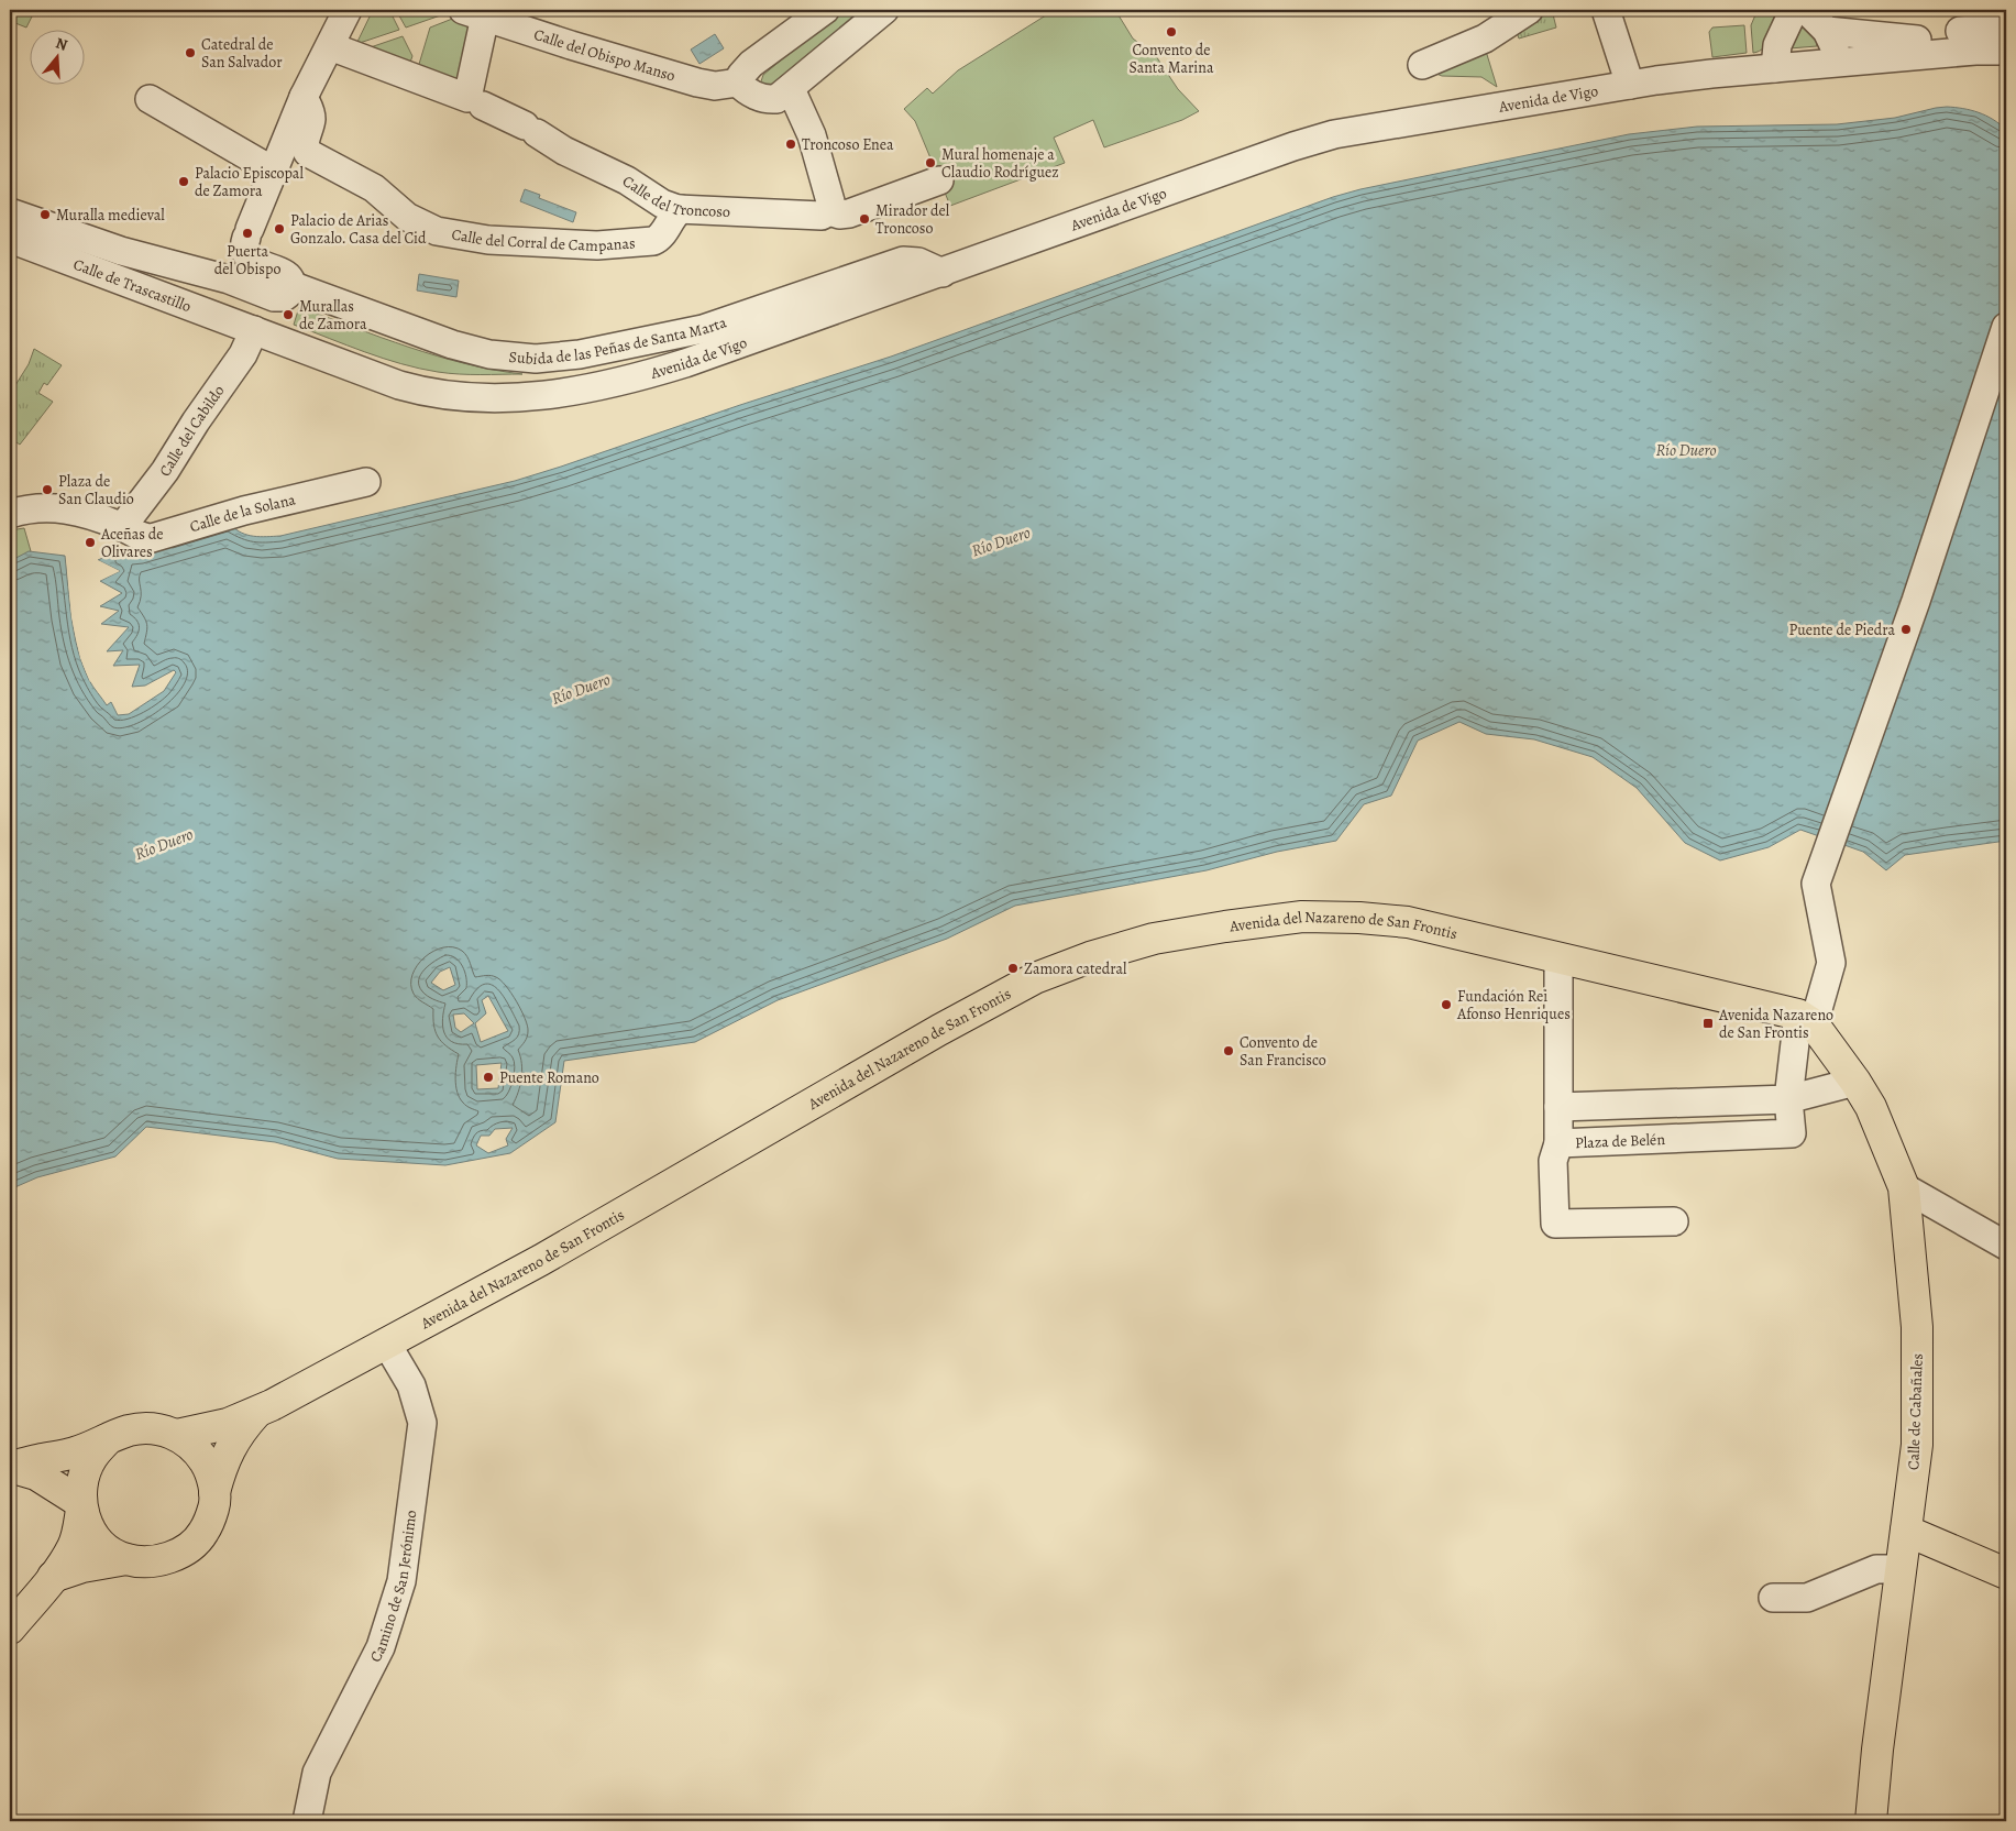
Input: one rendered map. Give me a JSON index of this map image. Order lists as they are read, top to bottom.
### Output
{
  "streets": {
    "main road": ["Avenida del Nazareno de San Frontis", "Calle de Cabañales"],
    "street": [
      "Calle del Obispo Manso",
      "Avenida de Vigo",
      "Calle del Troncoso",
      "Calle del Corral de Campanas",
      "Calle de Trascastillo",
      "Subida de las Peñas de Santa Marta",
      "Calle del Cabildo",
      "Calle de la Solana",
      "Plaza de Belén",
      "Camino de San Jerónimo"
    ]
  },
  "crossings": [
    ["Avenida de Vigo", "Calle de Trascastillo"],
    ["Avenida de Vigo", "Subida de las Peñas de Santa Marta"],
    ["Avenida de Vigo", "Calle del Cabildo"],
    ["Calle del Troncoso", "Calle del Corral de Campanas"],
    ["Calle de Trascastillo", "Calle del Cabildo"],
    ["Calle del Cabildo", "Calle de la Solana"],
    ["Avenida del Nazareno de San Frontis", "Plaza de Belén"],
    ["Avenida del Nazareno de San Frontis", "Calle de Cabañales"],
    ["Avenida del Nazareno de San Frontis", "Camino de San Jerónimo"],
    ["Plaza de Belén", "Calle de Cabañales"]
  ],
  "water": ["Río Duero"],
  "places": {
    "other": [
      "Convento de Santa Marina",
      "Catedral de San Salvador",
      "Troncoso Enea",
      "Mural homenaje a Claudio Rodríguez",
      "Palacio Episcopal de Zamora",
      "Muralla medieval",
      "Mirador del Troncoso",
      "Palacio de Arias Gonzalo. Casa del Cid",
      "Puerta del Obispo",
      "Murallas de Zamora",
      "Plaza de San Claudio",
      "Aceñas de Olivares",
      "Puente de Piedra",
      "Zamora catedral",
      "Fundación Rei Afonso Henriques",
      "Convento de San Francisco",
      "Puente Romano"
    ],
    "transit": ["Avenida Nazareno de San Frontis"]
  },
  "north": "top"
}
